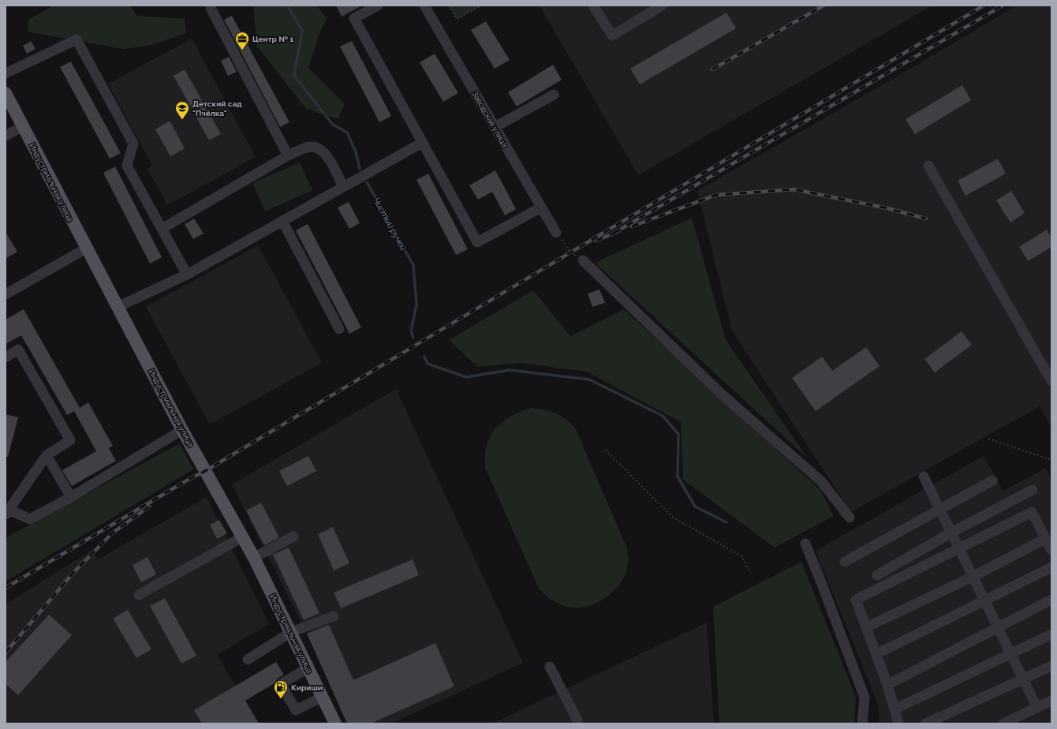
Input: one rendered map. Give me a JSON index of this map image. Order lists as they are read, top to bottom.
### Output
{
  "streets": {
    "main road": ["Индустриальная улица"],
    "street": ["Заводская улица"]
  },
  "water": ["Чистый ручей"],
  "places": {
    "office": ["Центр № 1"],
    "school or university": ["Детский сад \"Пчёлка\""],
    "fuel station": ["Кириши"]
  }
}
